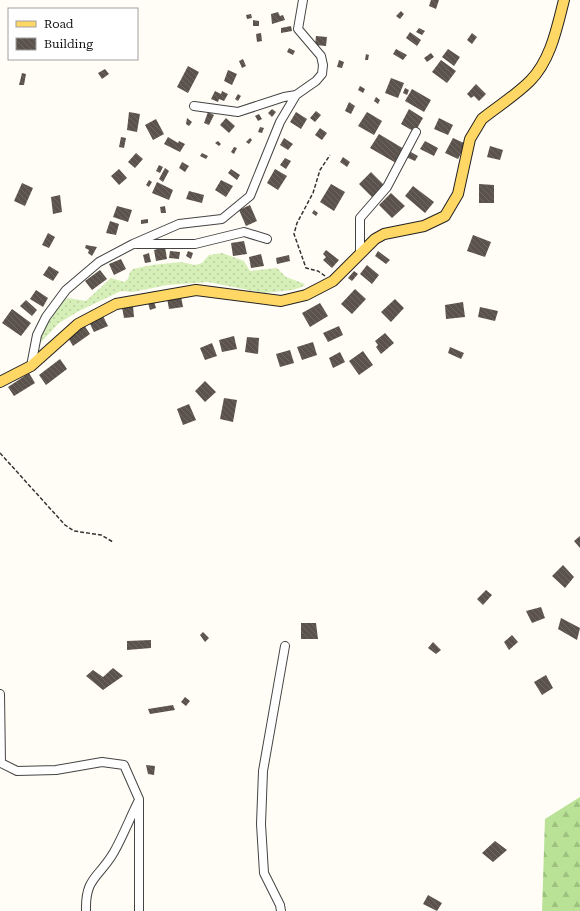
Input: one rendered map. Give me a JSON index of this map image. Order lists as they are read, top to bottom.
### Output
{
  "legend": ["Road", "Building"]
}
